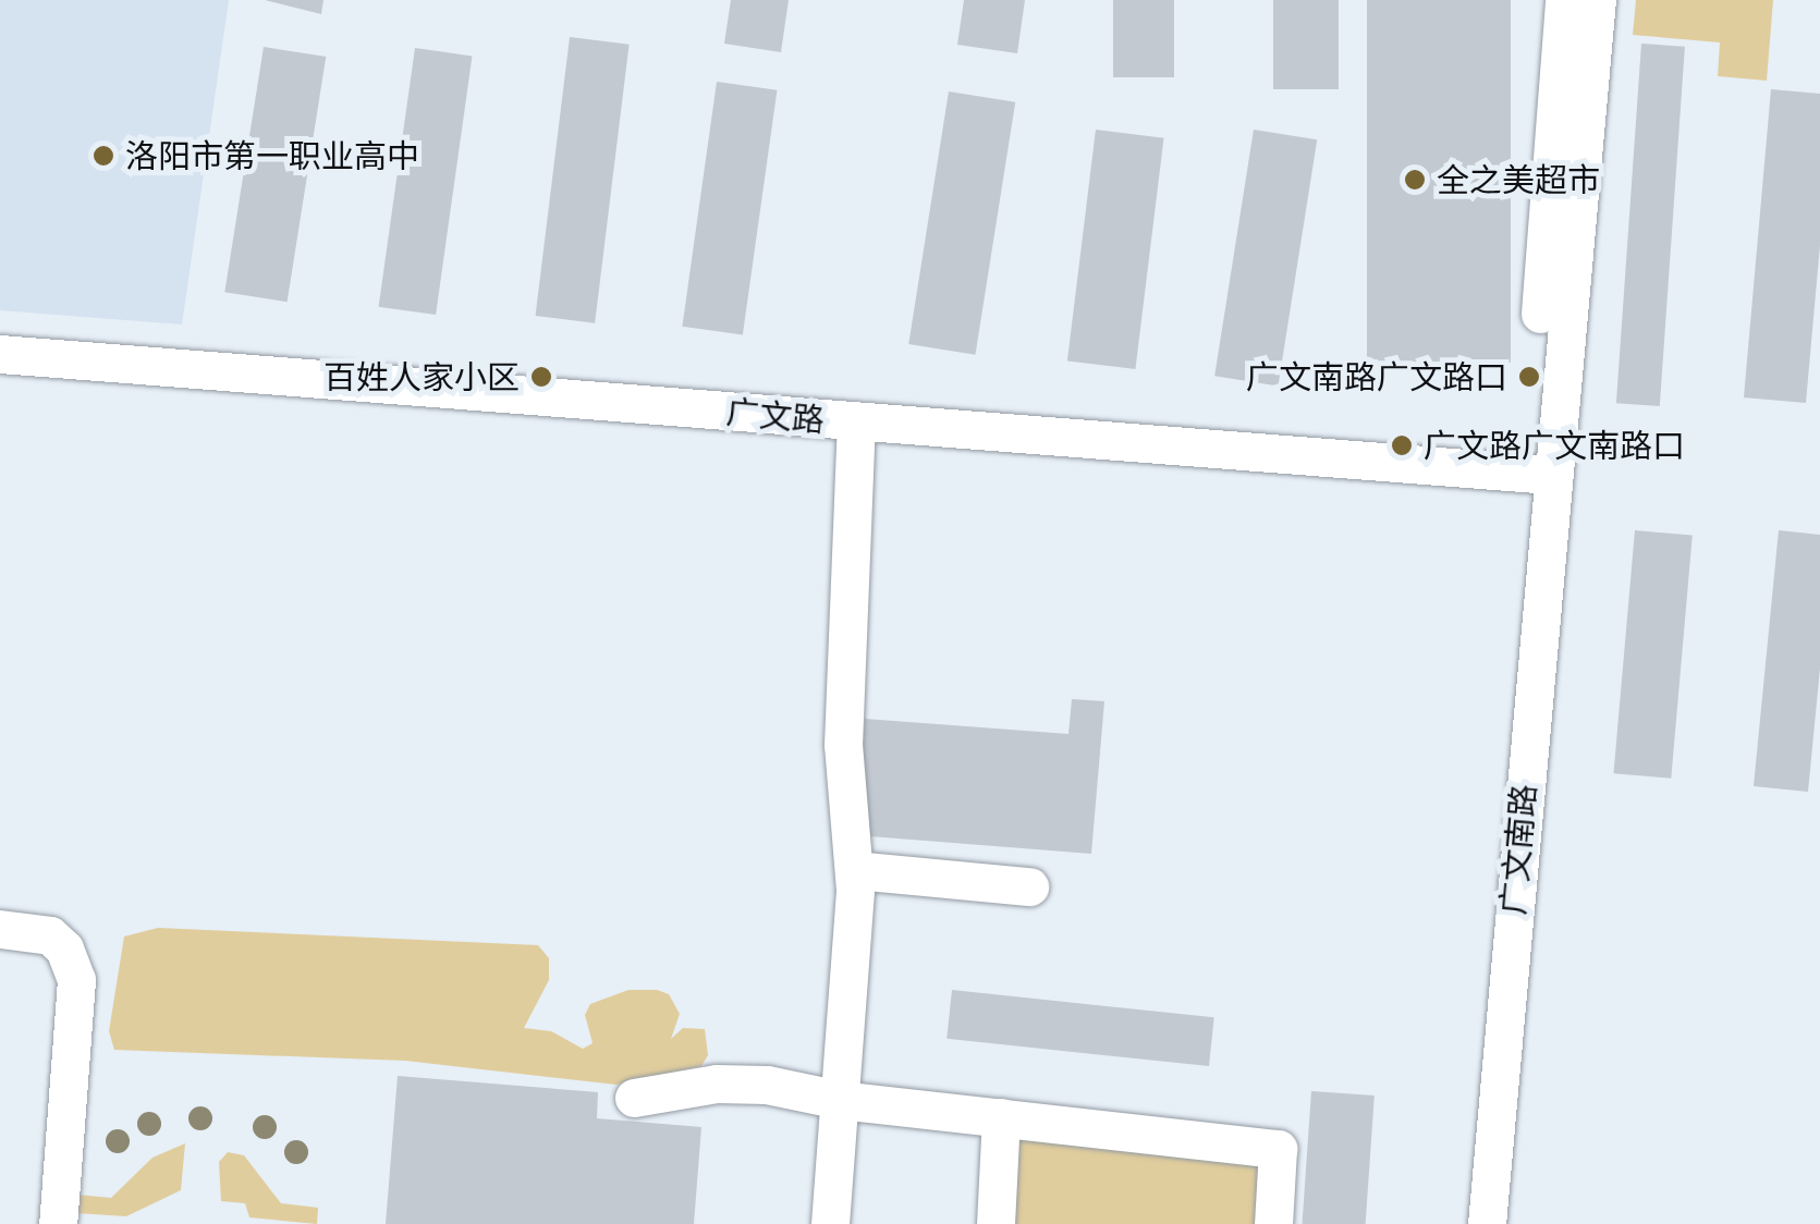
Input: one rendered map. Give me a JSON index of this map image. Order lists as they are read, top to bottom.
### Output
{
  "streets": {
    "street": ["广文路", "广文南路"]
  },
  "crossings": [
    ["广文路", "广文南路"]
  ],
  "places": [
    "洛阳市第一职业高中",
    "全之美超市",
    "百姓人家小区",
    "广文南路广文路口",
    "广文路广文南路口"
  ]
}
